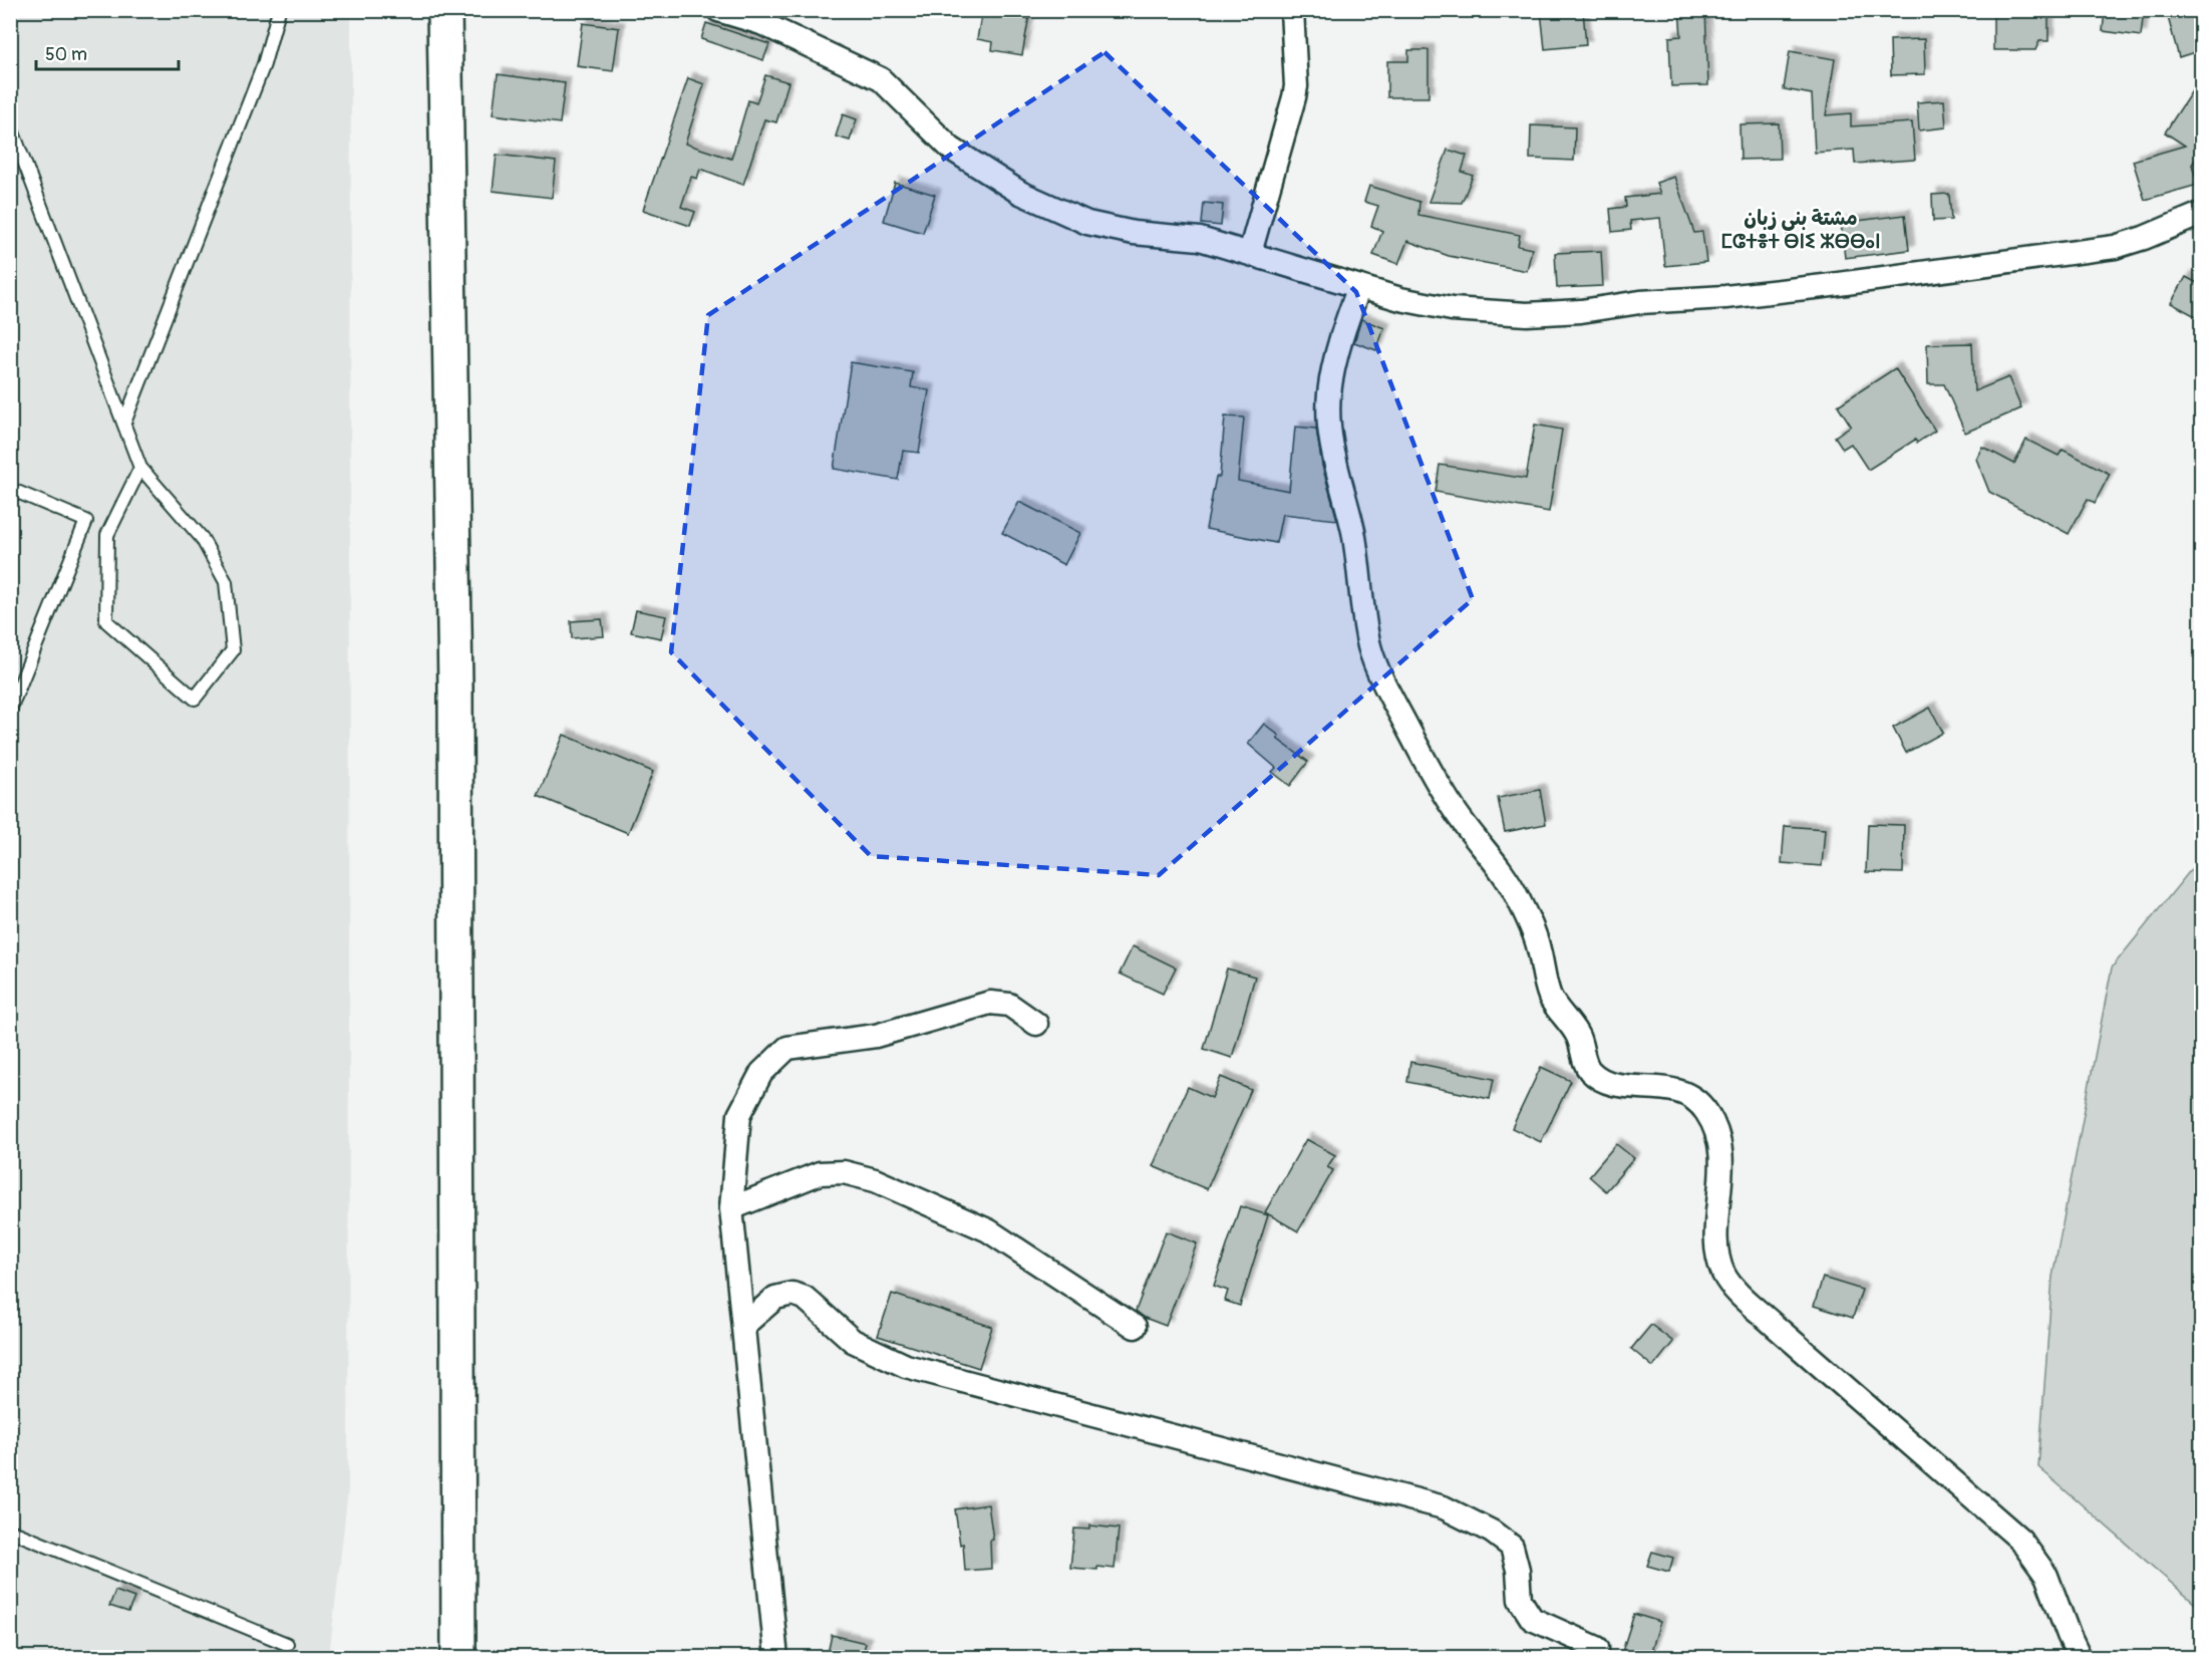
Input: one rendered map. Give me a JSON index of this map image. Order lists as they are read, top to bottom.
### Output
{
  "districts": ["مشتة بني زبان ⵎⵛⵜⴻⵜ ⴱⵏⵉ ⵣⴱⴱⴰⵏ"],
  "scale_bar": "50 m"
}
